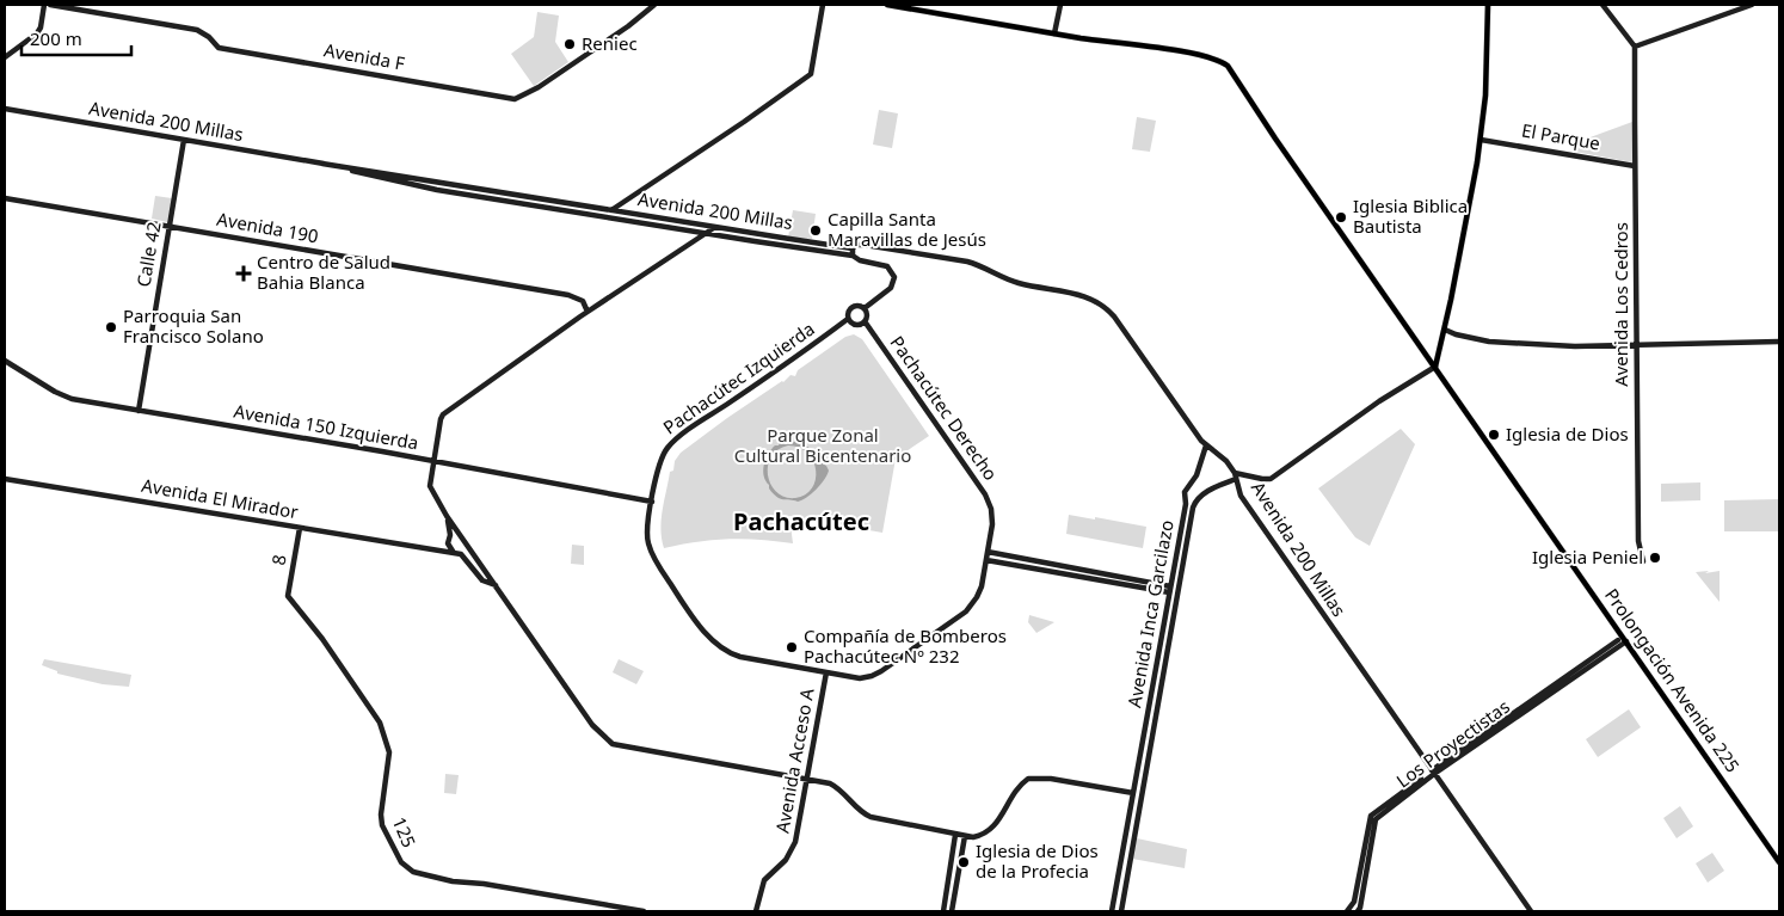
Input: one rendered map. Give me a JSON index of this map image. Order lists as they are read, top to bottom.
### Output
{
  "streets": {
    "main road": ["Prolongación Avenida 225"],
    "street": [
      "Avenida F",
      "Avenida 200 Millas",
      "El Parque",
      "Avenida 190",
      "Calle 42",
      "Avenida Los Cedros",
      "Pachacútec Izquierda",
      "Pachacútec Derecho",
      "Avenida 150 Izquierda",
      "Avenida El Mirador",
      "8",
      "Avenida Inca Garcilazo",
      "Los Proyectistas",
      "Avenida Acceso A",
      "125"
    ]
  },
  "crossings": [
    ["Avenida 200 Millas", "Calle 42"],
    ["Avenida 200 Millas", "Avenida Inca Garcilazo"],
    ["Avenida 200 Millas", "Los Proyectistas"],
    ["El Parque", "Avenida Los Cedros"],
    ["Avenida 190", "Calle 42"],
    ["Calle 42", "Avenida 150 Izquierda"],
    ["Pachacútec Izquierda", "Pachacútec Derecho"],
    ["Pachacútec Izquierda", "Avenida 150 Izquierda"],
    ["Pachacútec Derecho", "Avenida Acceso A"],
    ["Avenida El Mirador", "8"],
    ["8", "125"],
    ["Prolongación Avenida 225", "Los Proyectistas"]
  ],
  "districts": ["Pachacútec"],
  "parks": ["Parque Zonal Cultural Bicentenario"],
  "places": {
    "other": [
      "Reniec",
      "Iglesia Biblica Bautista",
      "Capilla Santa Maravillas de Jesús",
      "Parroquia San Francisco Solano",
      "Iglesia de Dios",
      "Iglesia Peniel",
      "Compañía de Bomberos Pachacútec Nº 232",
      "Iglesia de Dios de la Profecia"
    ],
    "health": ["Centro de Salud Bahia Blanca"]
  },
  "scale_bar": "200 m"
}
